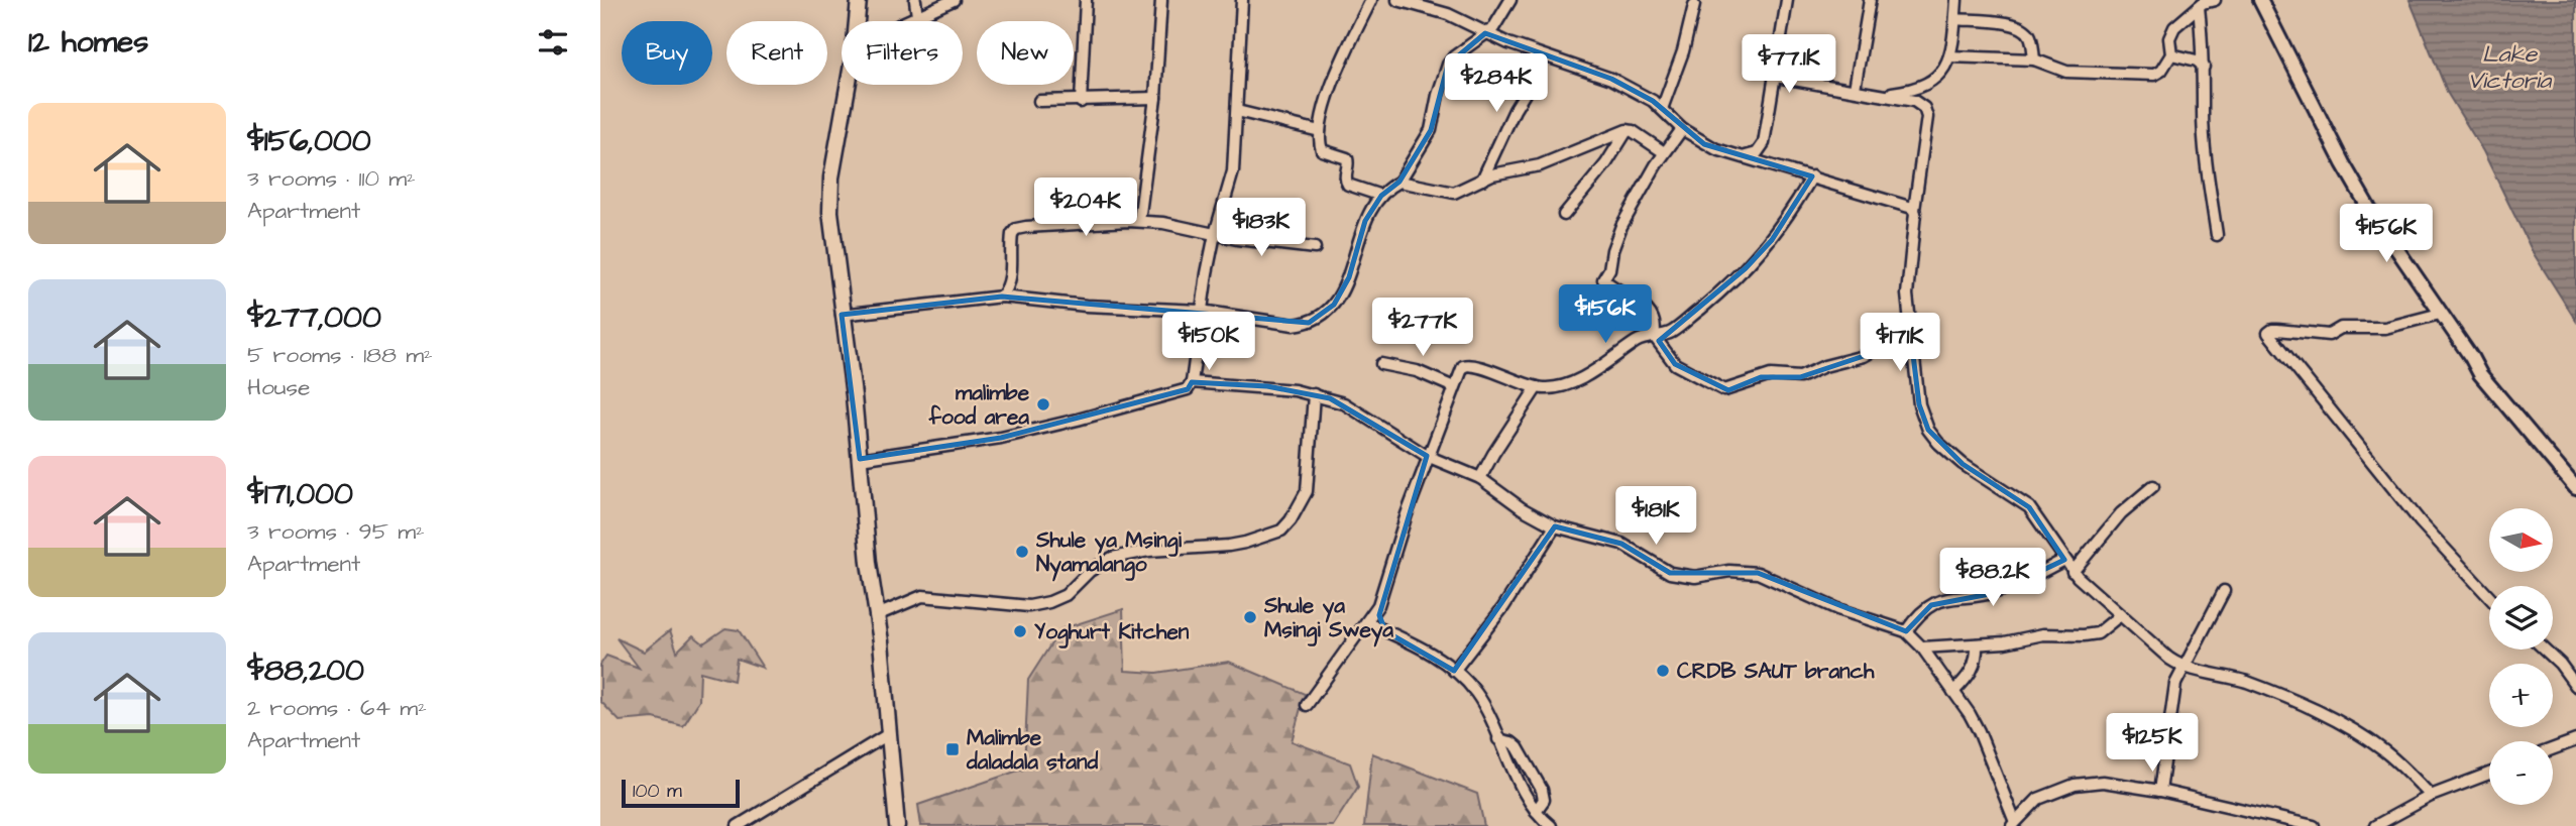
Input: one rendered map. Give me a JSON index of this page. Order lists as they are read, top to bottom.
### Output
{
  "water": ["Lake Victoria"],
  "places": {
    "other": [
      "malimbe food area",
      "Shule ya Msingi Nyamalango",
      "Shule ya Msingi Sweya",
      "Yoghurt Kitchen",
      "CRDB SAUT branch"
    ],
    "transit": ["Malimbe daladala stand"]
  },
  "scale_bar": "100 m",
  "north": "right",
  "page": {
    "heading": "12 homes",
    "chip": [
      "Buy",
      "Rent",
      "Filters",
      "New"
    ],
    "price": [
      "$77.1K",
      "$284K",
      "$204K",
      "$183K",
      "$156K",
      "$156K",
      "$277K",
      "$150K",
      "$171K",
      "$181K",
      "$88.2K",
      "$125K"
    ],
    "list": [
      {
        "name": "$156,000",
        "note": "3 rooms · 110 m² · Apartment"
      },
      {
        "name": "$277,000",
        "note": "5 rooms · 188 m² · House"
      },
      {
        "name": "$171,000",
        "note": "3 rooms · 95 m² · Apartment"
      },
      {
        "name": "$88,200",
        "note": "2 rooms · 64 m² · Apartment"
      }
    ],
    "map_buttons": ["+", "−"],
    "scale": "100 m"
  }
}
